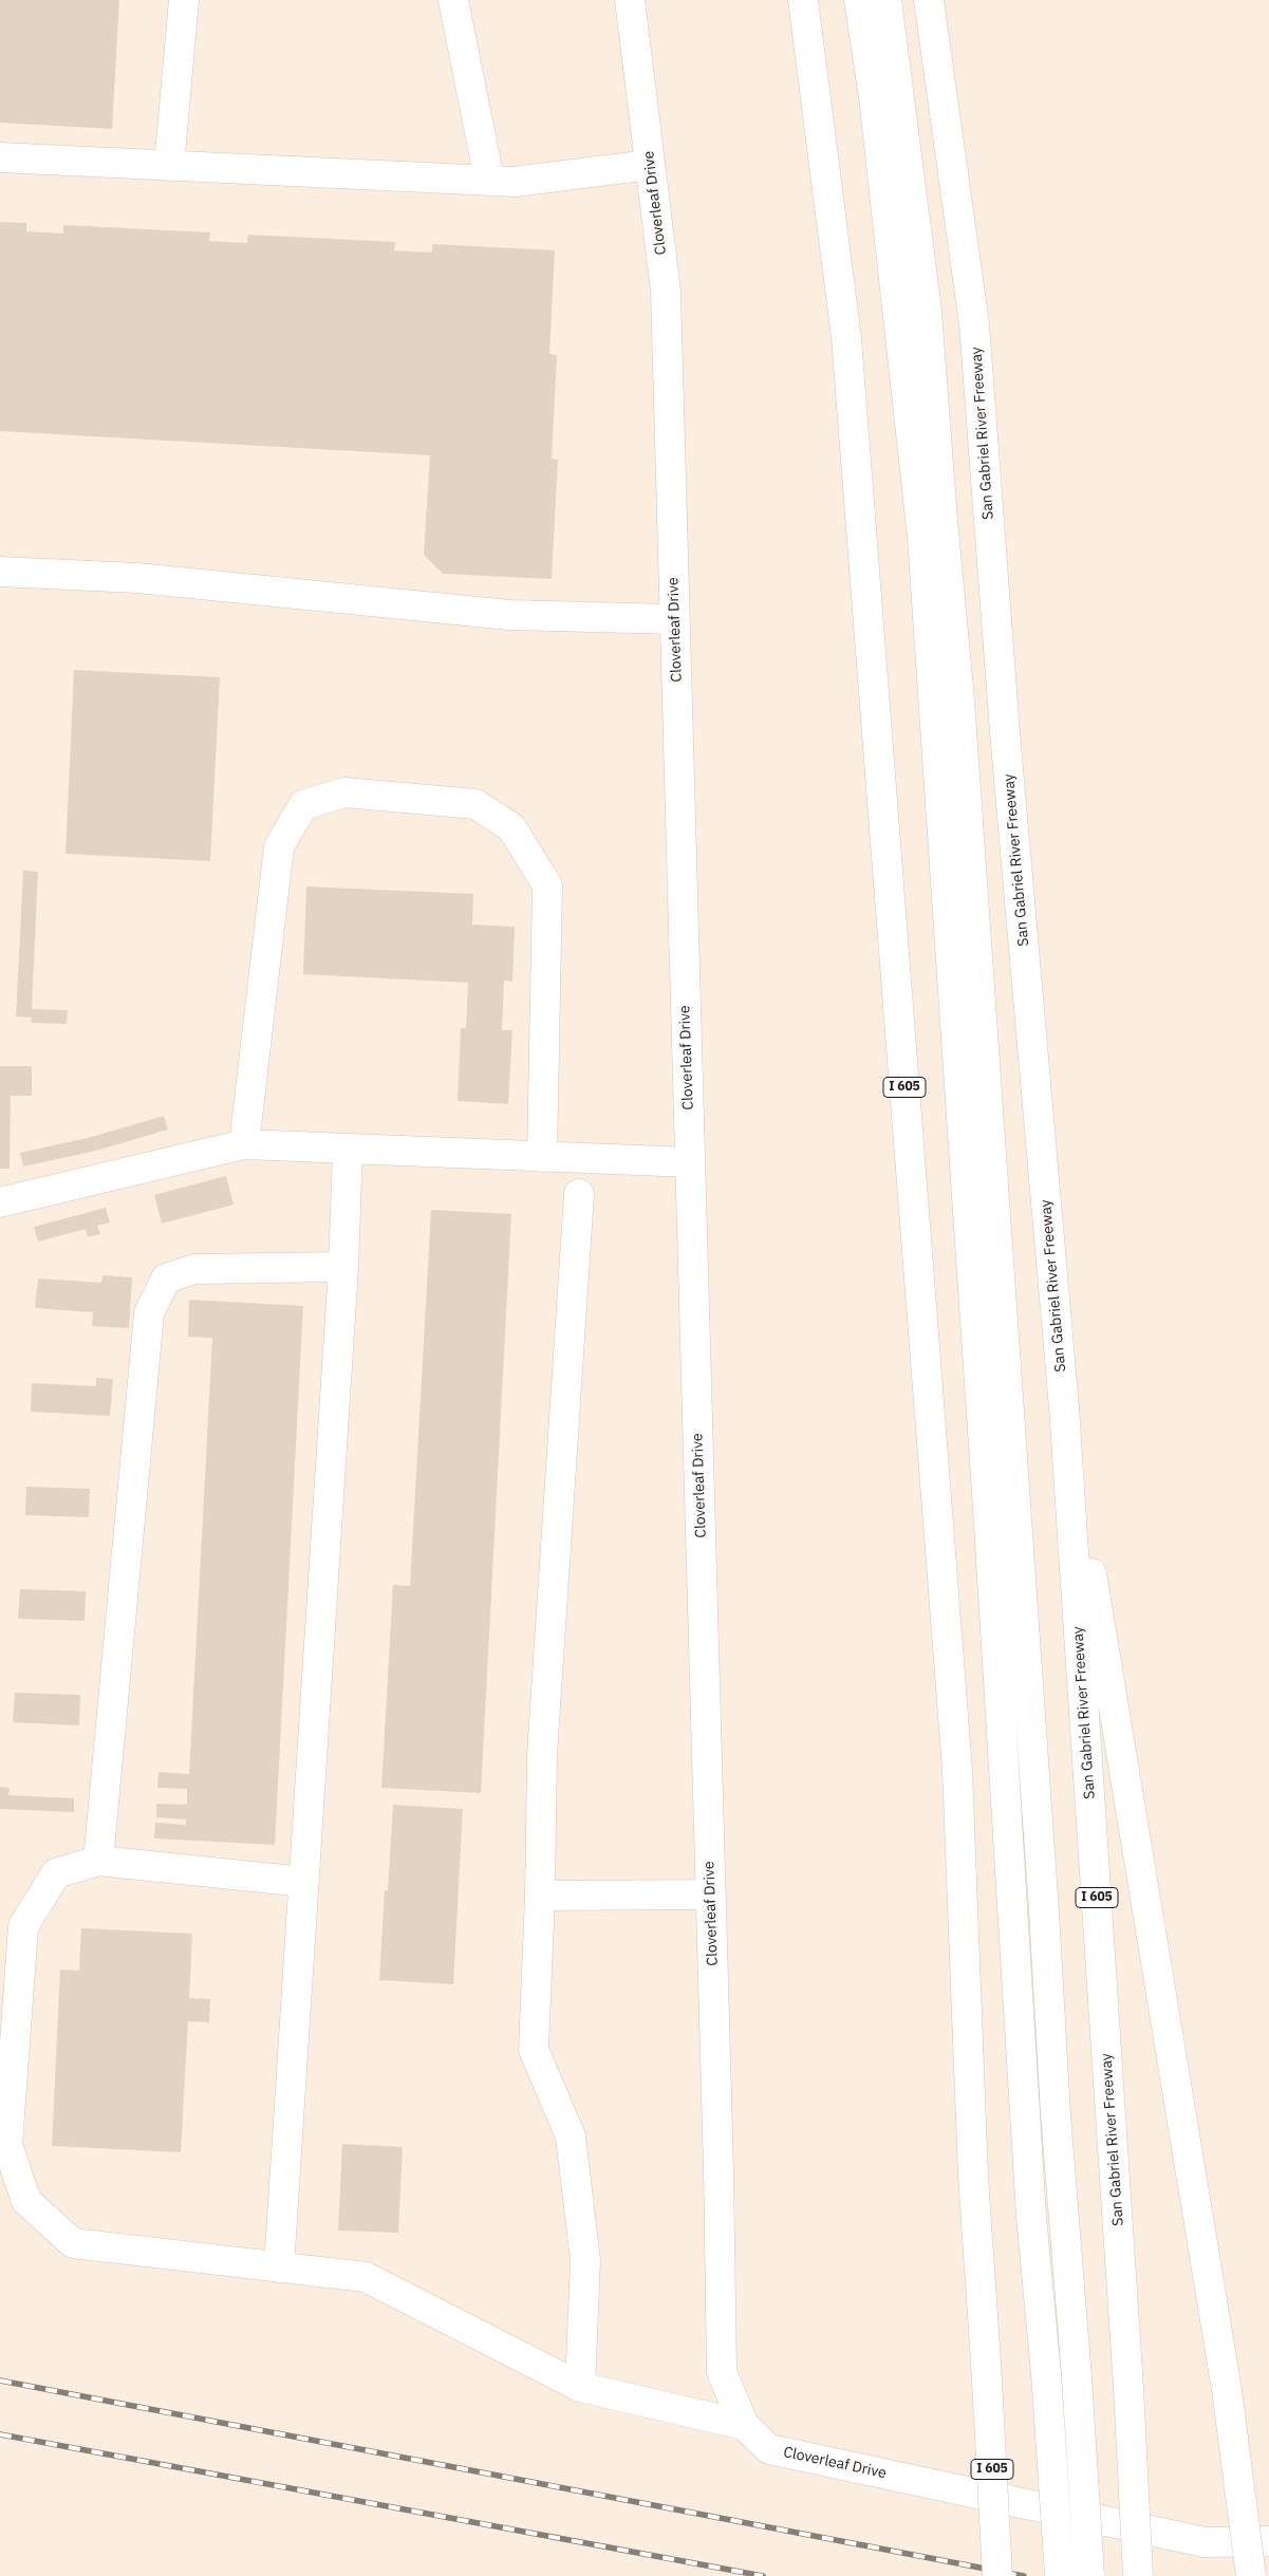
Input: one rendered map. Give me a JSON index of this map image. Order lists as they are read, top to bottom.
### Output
{
  "streets": {
    "main road": ["Cloverleaf Drive", "San Gabriel River Freeway", "I 605"]
  }
}
